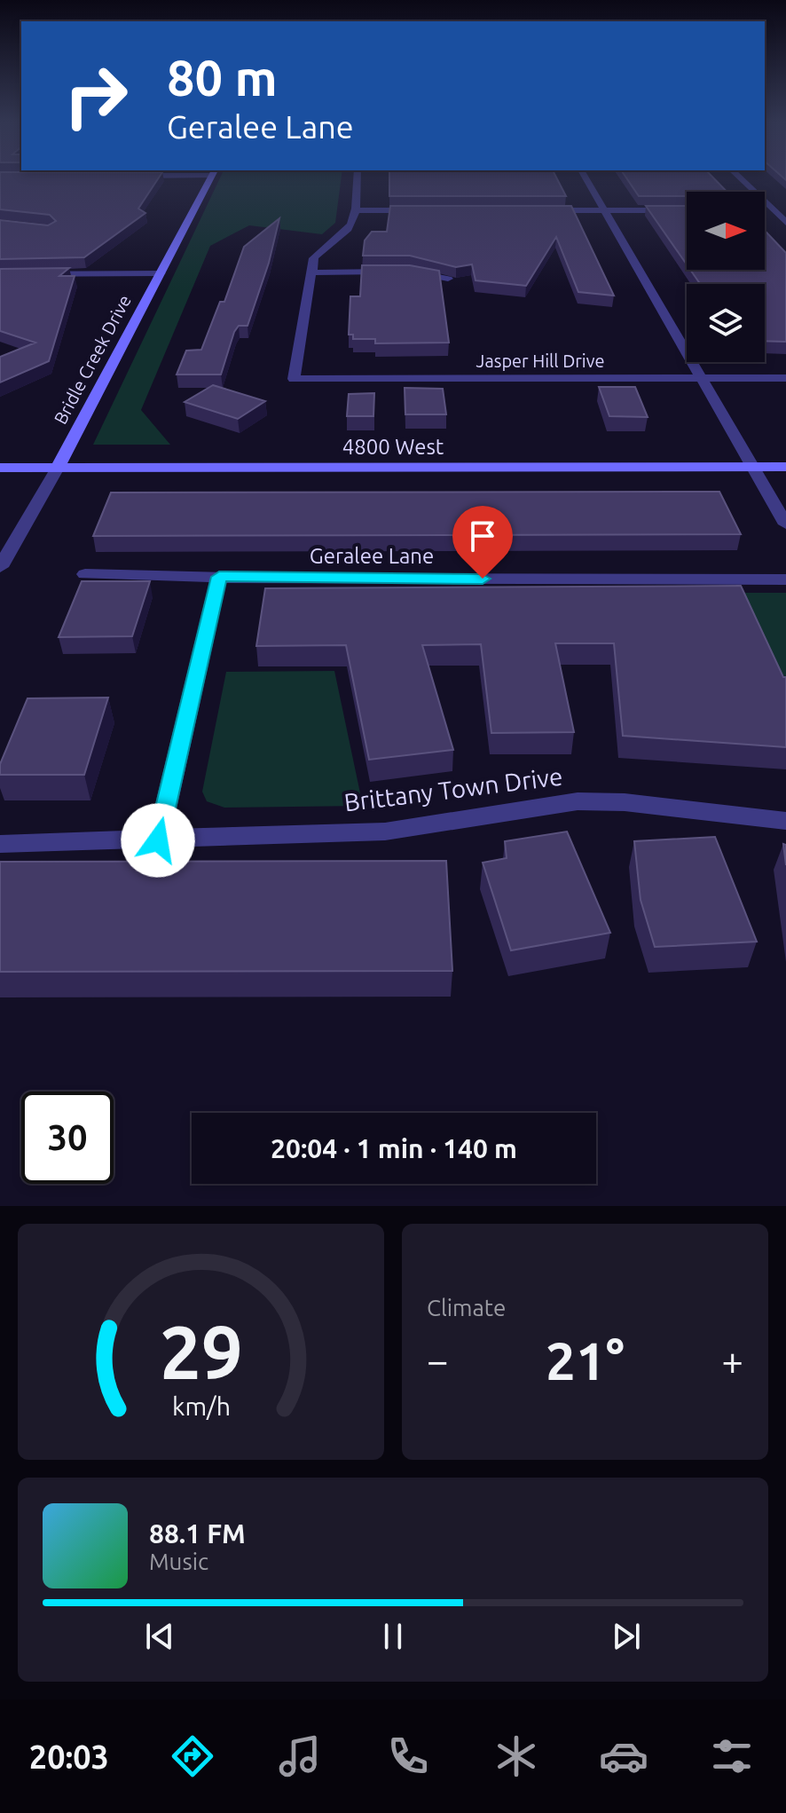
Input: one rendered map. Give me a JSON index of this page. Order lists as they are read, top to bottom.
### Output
{
  "streets": {
    "street": [
      "Bridle Creek Drive",
      "Jasper Hill Drive",
      "4800 West",
      "Geralee Lane",
      "Brittany Town Drive"
    ]
  },
  "crossings": [
    ["Bridle Creek Drive", "4800 West"]
  ],
  "north": "right",
  "page": {
    "turn": ["80 m", "Geralee Lane"],
    "limit": "30",
    "trip": "20:04 · 1 min · 140 m",
    "tile": "Climate",
    "heat": ["−", "21°", "+"],
    "song": ["88.1 FM", "Music"],
    "tabs": "20:03",
    "gauge": ["29", "km/h"]
  }
}
